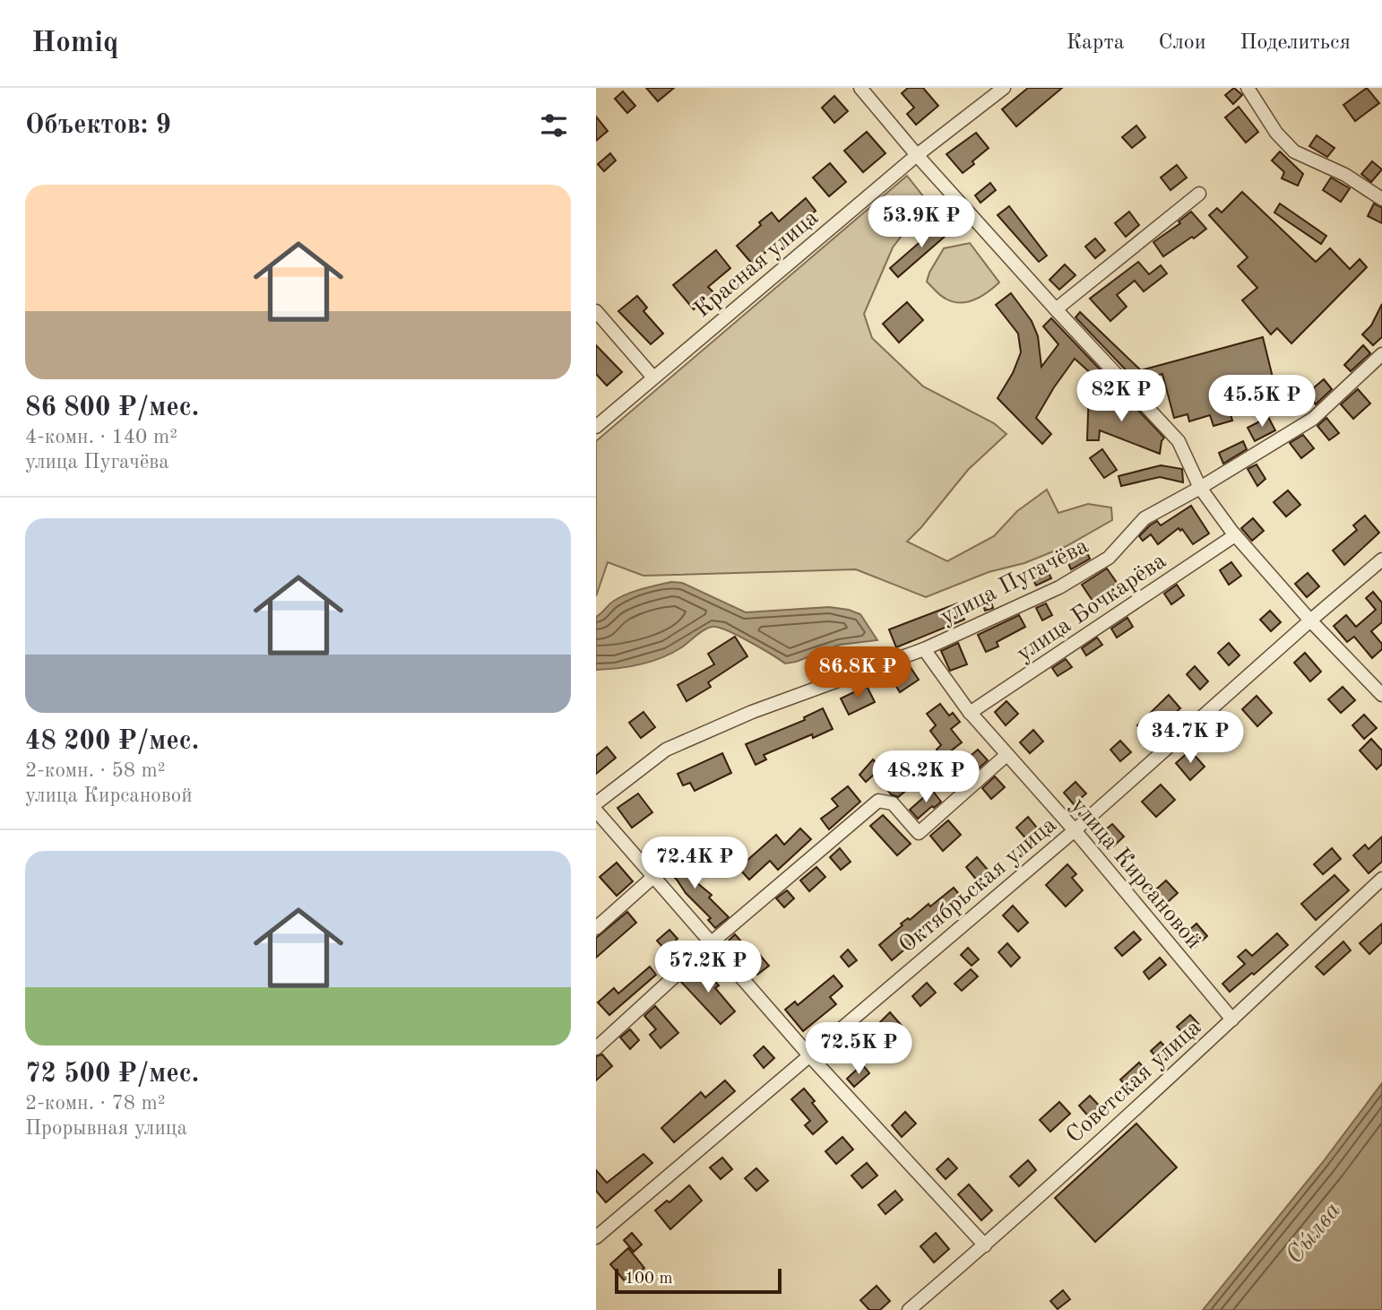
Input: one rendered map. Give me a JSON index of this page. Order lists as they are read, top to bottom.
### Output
{
  "streets": {
    "street": [
      "Красная улица",
      "улица Пугачёва",
      "улица Бочкарёва",
      "улица Кирсановой",
      "Октябрьская улица",
      "Советская улица"
    ]
  },
  "crossings": [
    ["улица Пугачёва", "улица Кирсановой"],
    ["улица Бочкарёва", "улица Кирсановой"],
    ["улица Кирсановой", "Октябрьская улица"],
    ["улица Кирсановой", "Советская улица"]
  ],
  "water": ["Сы́лва"],
  "scale_bar": "100 m",
  "page": {
    "header": "Homiq",
    "nav": ["Карта", "Слои", "Поделиться"],
    "heading": "Объектов: 9",
    "list": [
      {
        "name": "86 800 ₽/мес.",
        "note": "4-комн. · 140 m² · улица Пугачёва"
      },
      {
        "name": "48 200 ₽/мес.",
        "note": "2-комн. · 58 m² · улица Кирсановой"
      },
      {
        "name": "72 500 ₽/мес.",
        "note": "2-комн. · 78 m² · Прорывная улица"
      }
    ],
    "price": [
      "53.9K ₽",
      "82K ₽",
      "45.5K ₽",
      "86.8K ₽",
      "34.7K ₽",
      "48.2K ₽",
      "72.4K ₽",
      "57.2K ₽",
      "72.5K ₽"
    ],
    "scale": "100 m"
  }
}
